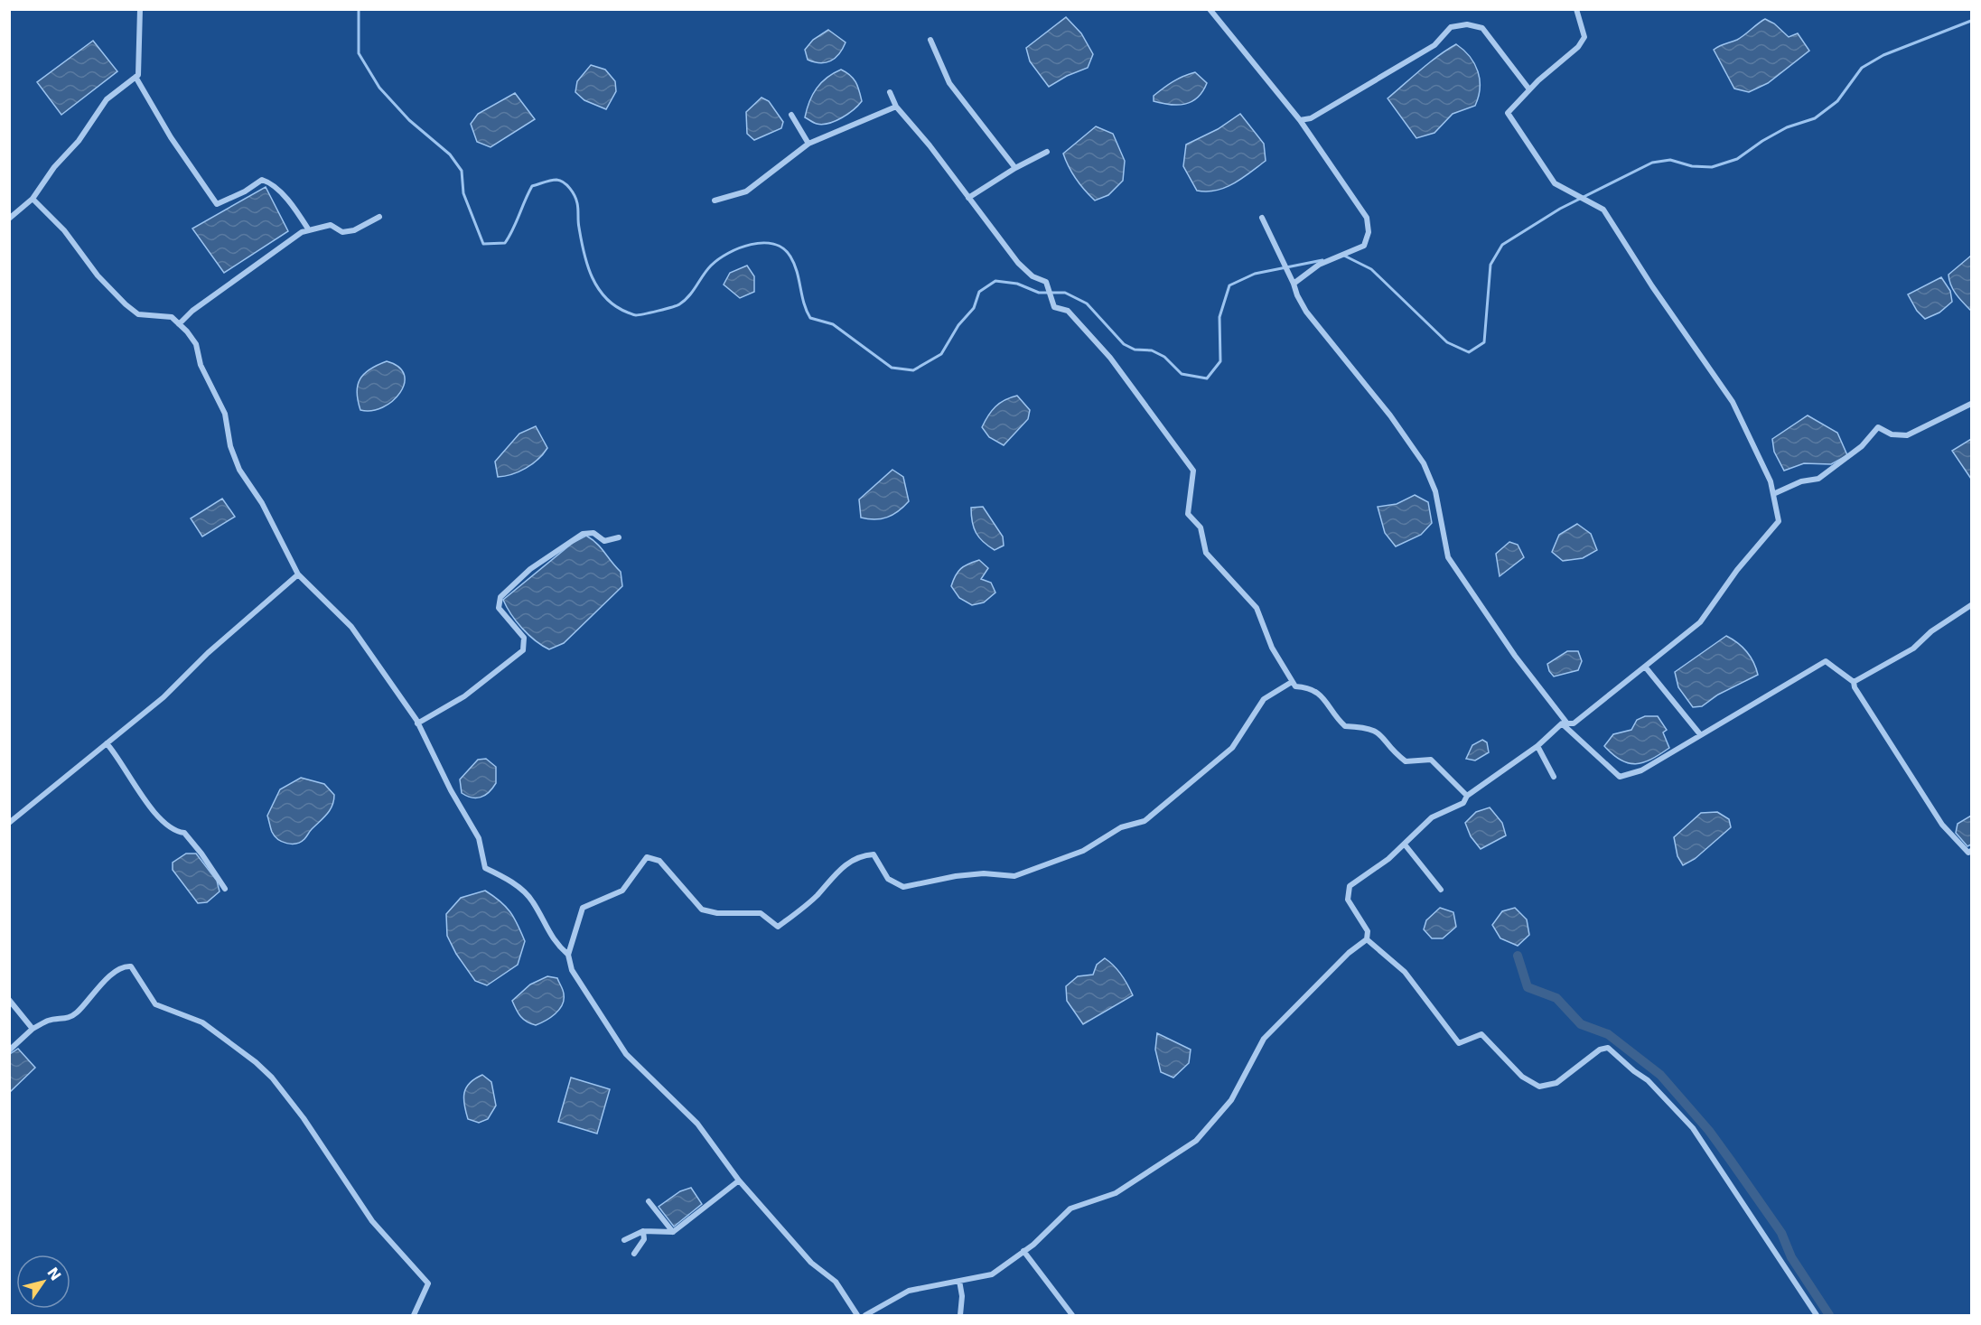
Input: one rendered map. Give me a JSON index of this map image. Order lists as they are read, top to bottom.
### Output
{
  "north": "top right"
}
